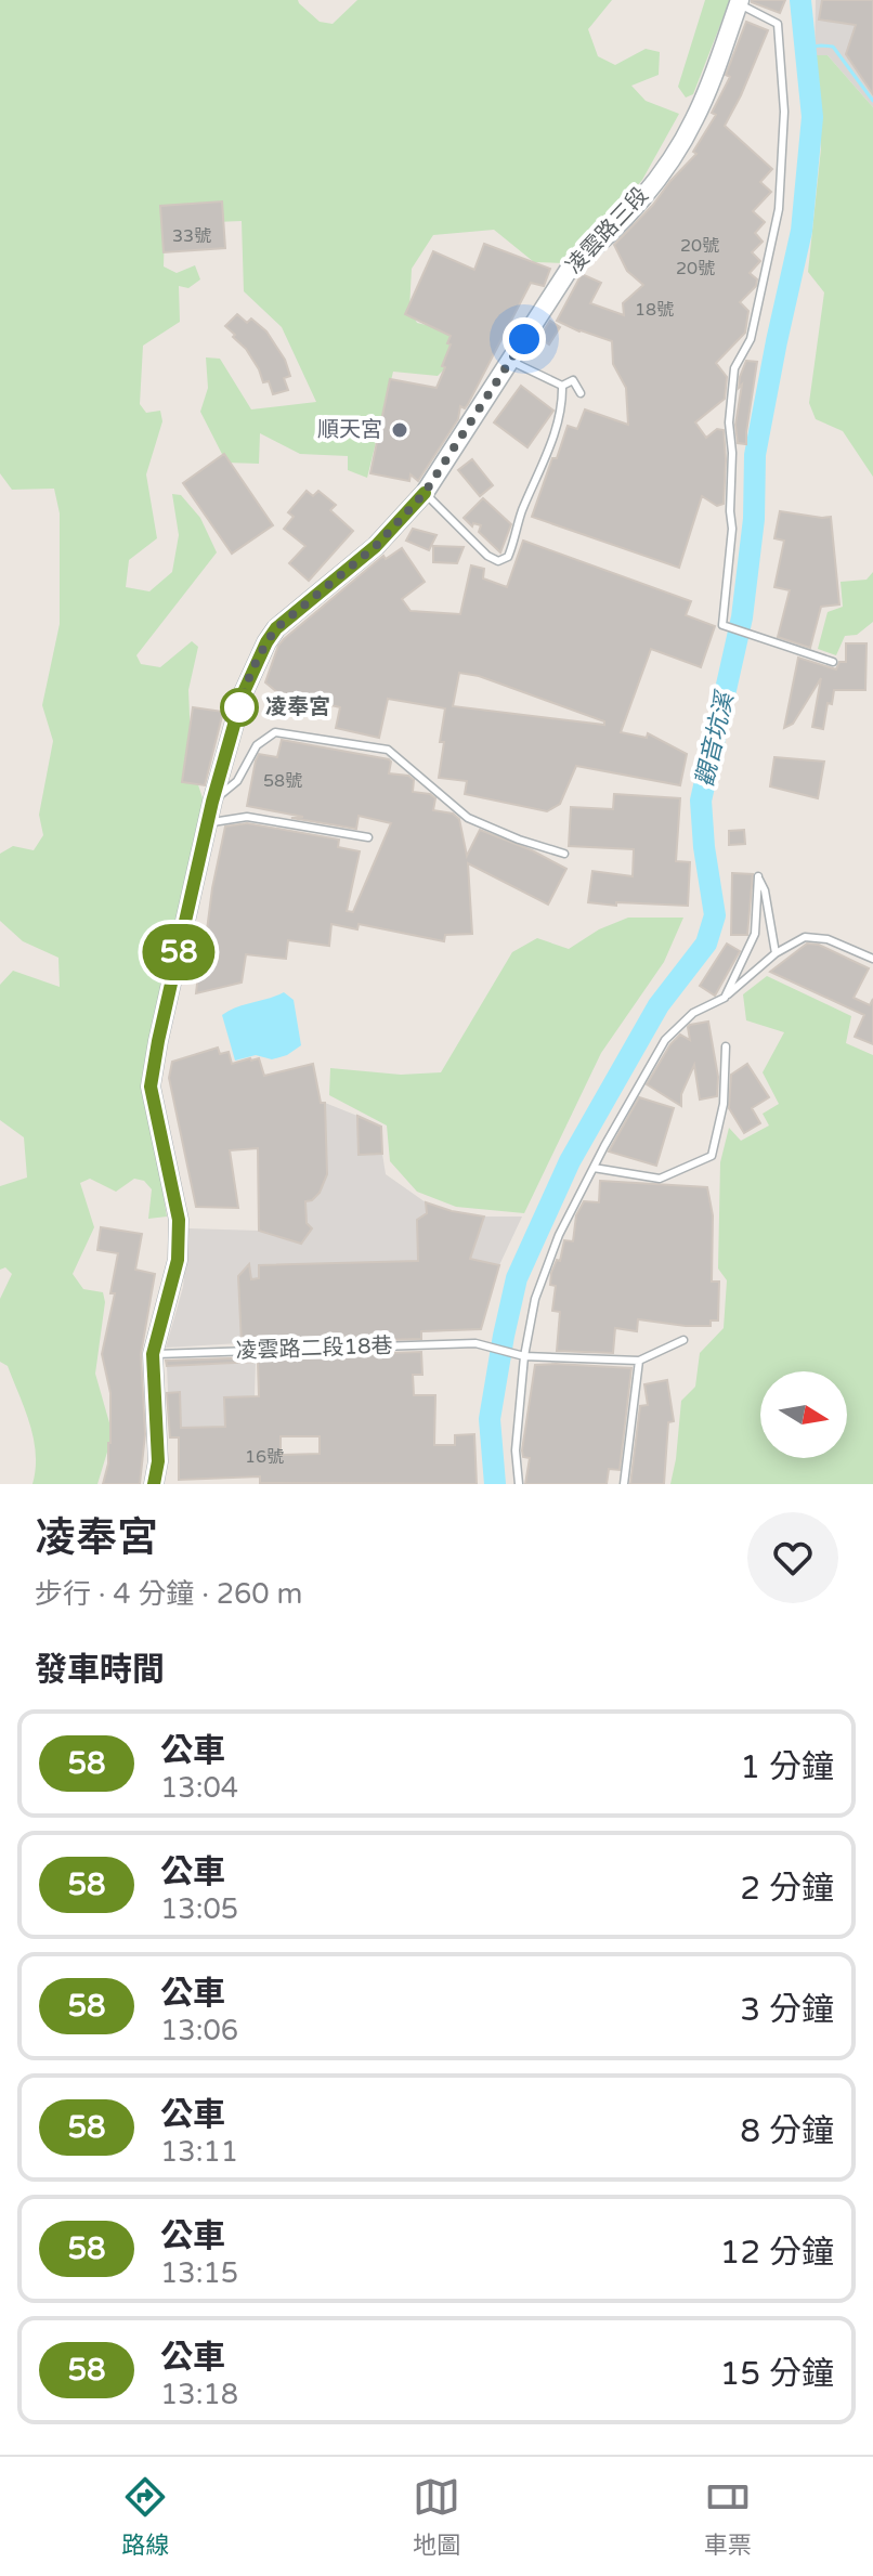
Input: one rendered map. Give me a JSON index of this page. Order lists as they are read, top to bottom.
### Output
{
  "streets": {
    "street": ["凌雲路三段"],
    "lane": ["凌雲路二段18巷"]
  },
  "crossings": [
    ["凌雲路三段", "凌雲路二段18巷"]
  ],
  "water": ["觀音坑溪"],
  "places": ["順天宮", "凌奉宮"],
  "lines": ["bus line 58"],
  "house_numbers": [
    "33號",
    "20號",
    "20號",
    "18號",
    "58號",
    "16號"
  ],
  "north": "right",
  "page": {
    "on_map": "58",
    "heading": [
      ["凌奉宮", "步行 · 4 分鐘 · 260 m"],
      "發車時間"
    ],
    "list": [
      {
        "mark": "58",
        "name": "公車",
        "note": "13:04",
        "value": "1 分鐘"
      },
      {
        "mark": "58",
        "name": "公車",
        "note": "13:05",
        "value": "2 分鐘"
      },
      {
        "mark": "58",
        "name": "公車",
        "note": "13:06",
        "value": "3 分鐘"
      },
      {
        "mark": "58",
        "name": "公車",
        "note": "13:11",
        "value": "8 分鐘"
      },
      {
        "mark": "58",
        "name": "公車",
        "note": "13:15",
        "value": "12 分鐘"
      },
      {
        "mark": "58",
        "name": "公車",
        "note": "13:18",
        "value": "15 分鐘"
      }
    ],
    "tabs": ["路線", "地圖", "車票"]
  }
}
